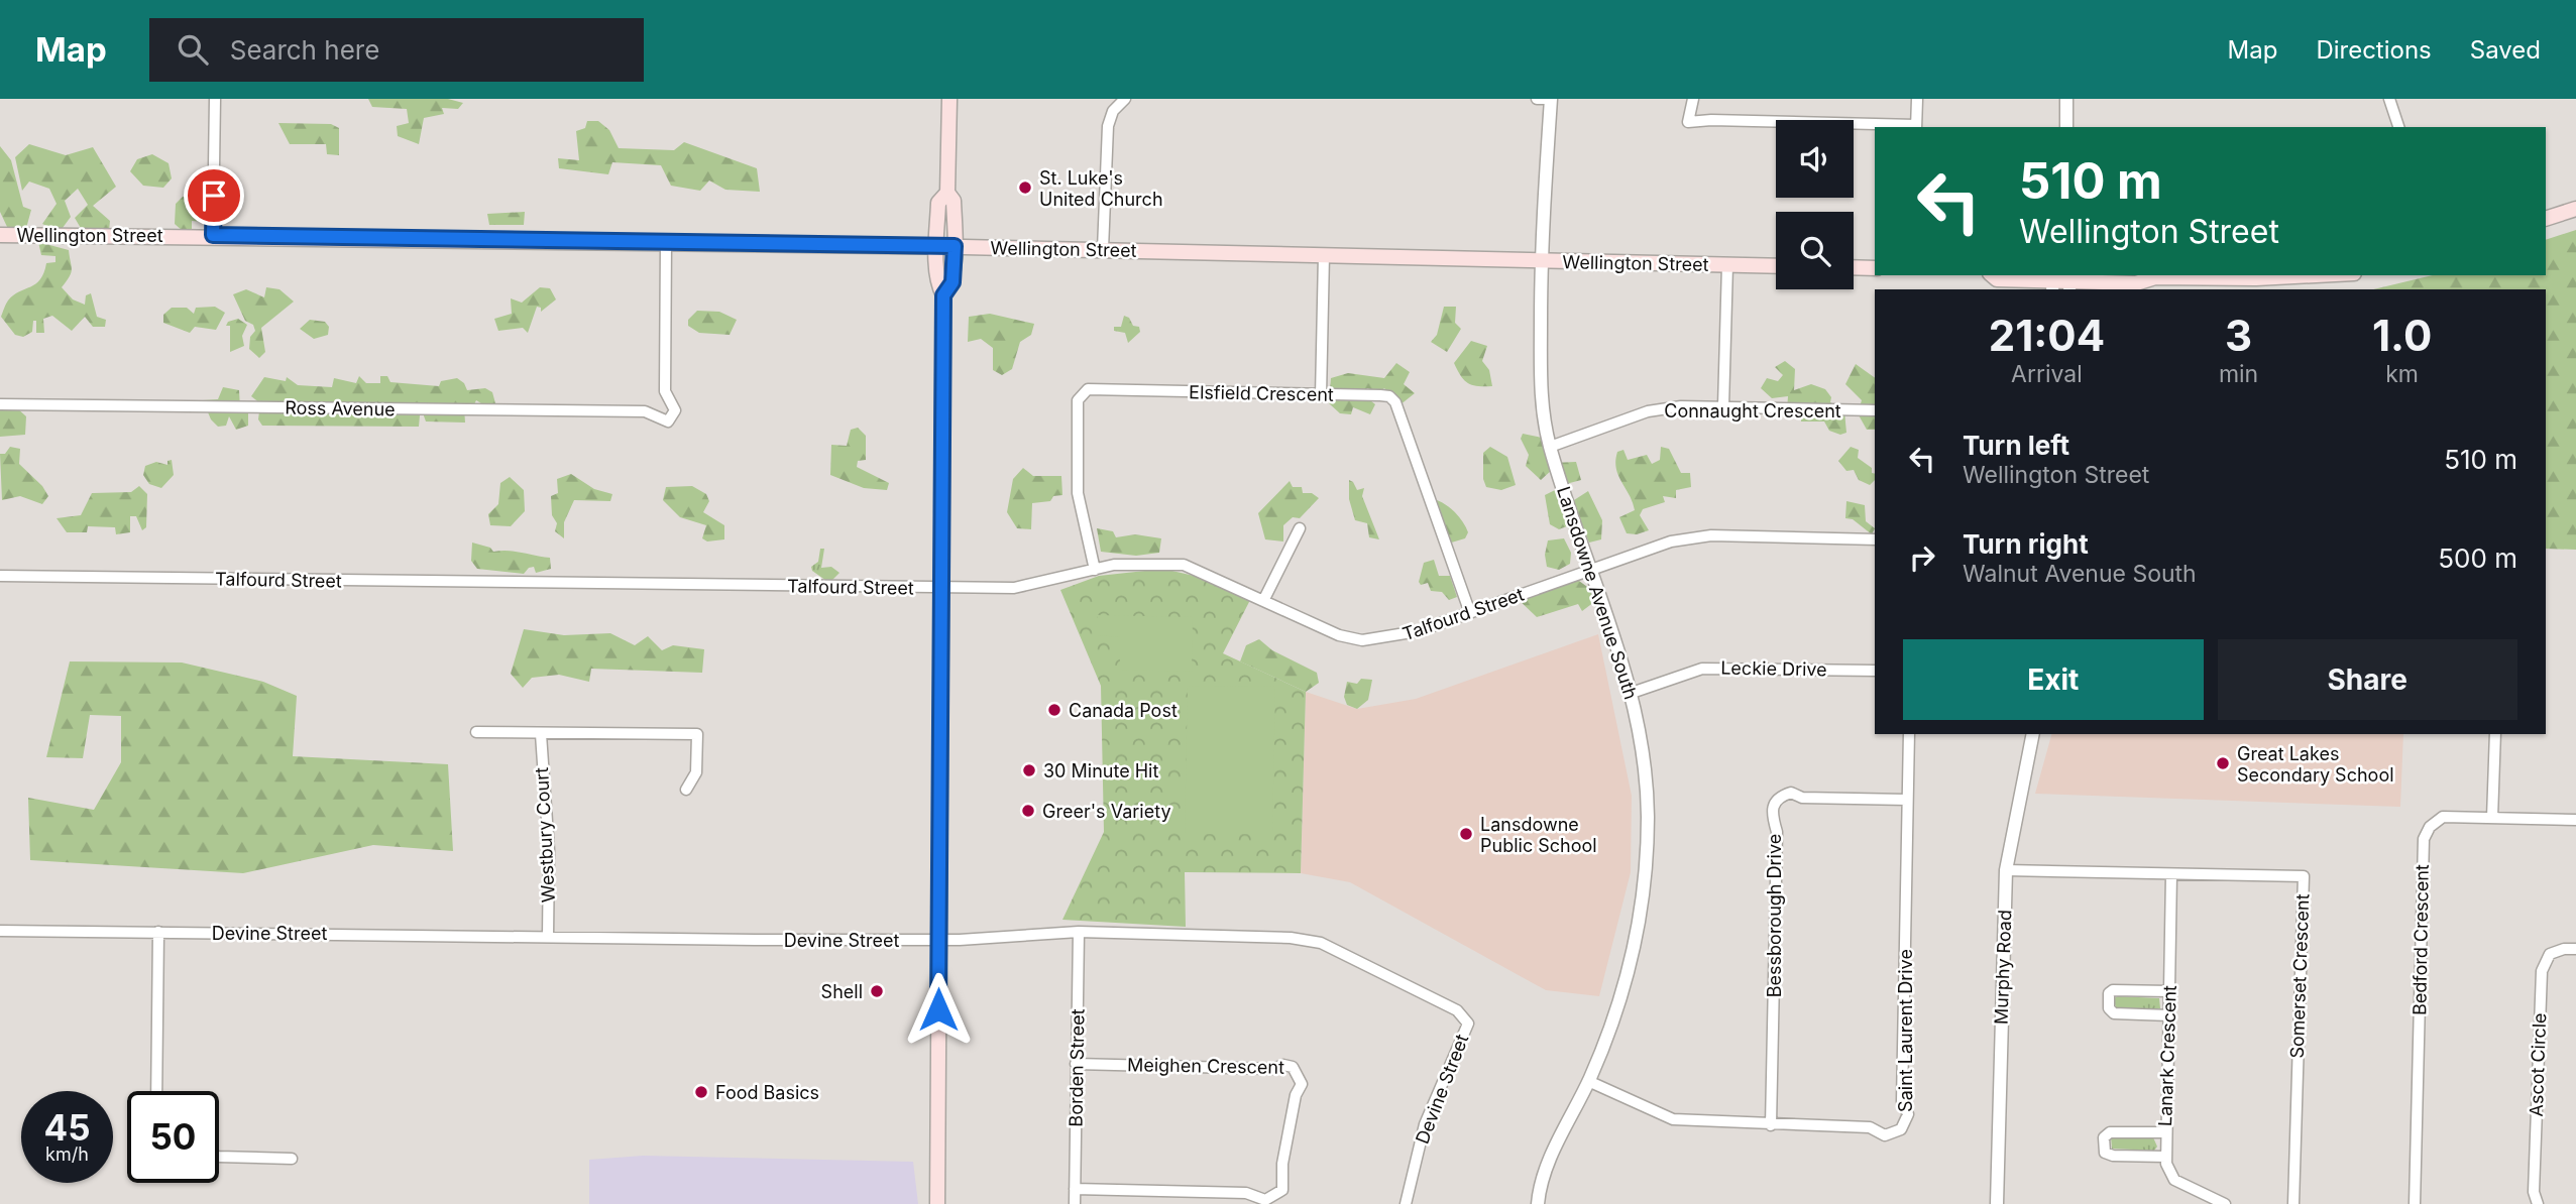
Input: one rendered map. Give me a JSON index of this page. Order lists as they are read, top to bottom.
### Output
{
  "streets": {
    "main road": ["Wellington Street"],
    "street": [
      "Elsfield Crescent",
      "Ross Avenue",
      "Connaught Crescent",
      "Talfourd Street",
      "Lansdowne Avenue South",
      "Leckie Drive",
      "Westbury Court",
      "Bessborough Drive",
      "Devine Street",
      "Bedford Crescent",
      "Murphy Road",
      "Somerset Crescent",
      "Saint Laurent Drive",
      "Lanark Crescent",
      "Ascot Circle",
      "Meighen Crescent",
      "Borden Street"
    ]
  },
  "crossings": [
    ["Wellington Street", "Ross Avenue"],
    ["Wellington Street", "Lansdowne Avenue South"],
    ["Elsfield Crescent", "Talfourd Street"],
    ["Connaught Crescent", "Lansdowne Avenue South"],
    ["Talfourd Street", "Lansdowne Avenue South"],
    ["Lansdowne Avenue South", "Leckie Drive"],
    ["Lansdowne Avenue South", "Saint Laurent Drive"],
    ["Westbury Court", "Devine Street"],
    ["Bessborough Drive", "Saint Laurent Drive"],
    ["Devine Street", "Borden Street"],
    ["Murphy Road", "Somerset Crescent"],
    ["Somerset Crescent", "Lanark Crescent"],
    ["Meighen Crescent", "Borden Street"]
  ],
  "places": [
    "St. Luke's United Church",
    "Canada Post",
    "Great Lakes Secondary School",
    "30 Minute Hit",
    "Greer's Variety",
    "Lansdowne Public School",
    "Shell",
    "Food Basics"
  ],
  "page": {
    "header": "Map",
    "search": "Search here",
    "nav": ["Map", "Directions", "Saved"],
    "turn": ["510 m", "Wellington Street"],
    "eta": [
      "21:04",
      "Arrival",
      "3",
      "min",
      "1.0",
      "km"
    ],
    "list": [
      {
        "name": "Turn left",
        "note": "Wellington Street",
        "value": "510 m"
      },
      {
        "name": "Turn right",
        "note": "Walnut Avenue South",
        "value": "500 m"
      }
    ],
    "buttons": ["Exit", "Share"],
    "speed": "45 km/h",
    "limit": "50"
  }
}
